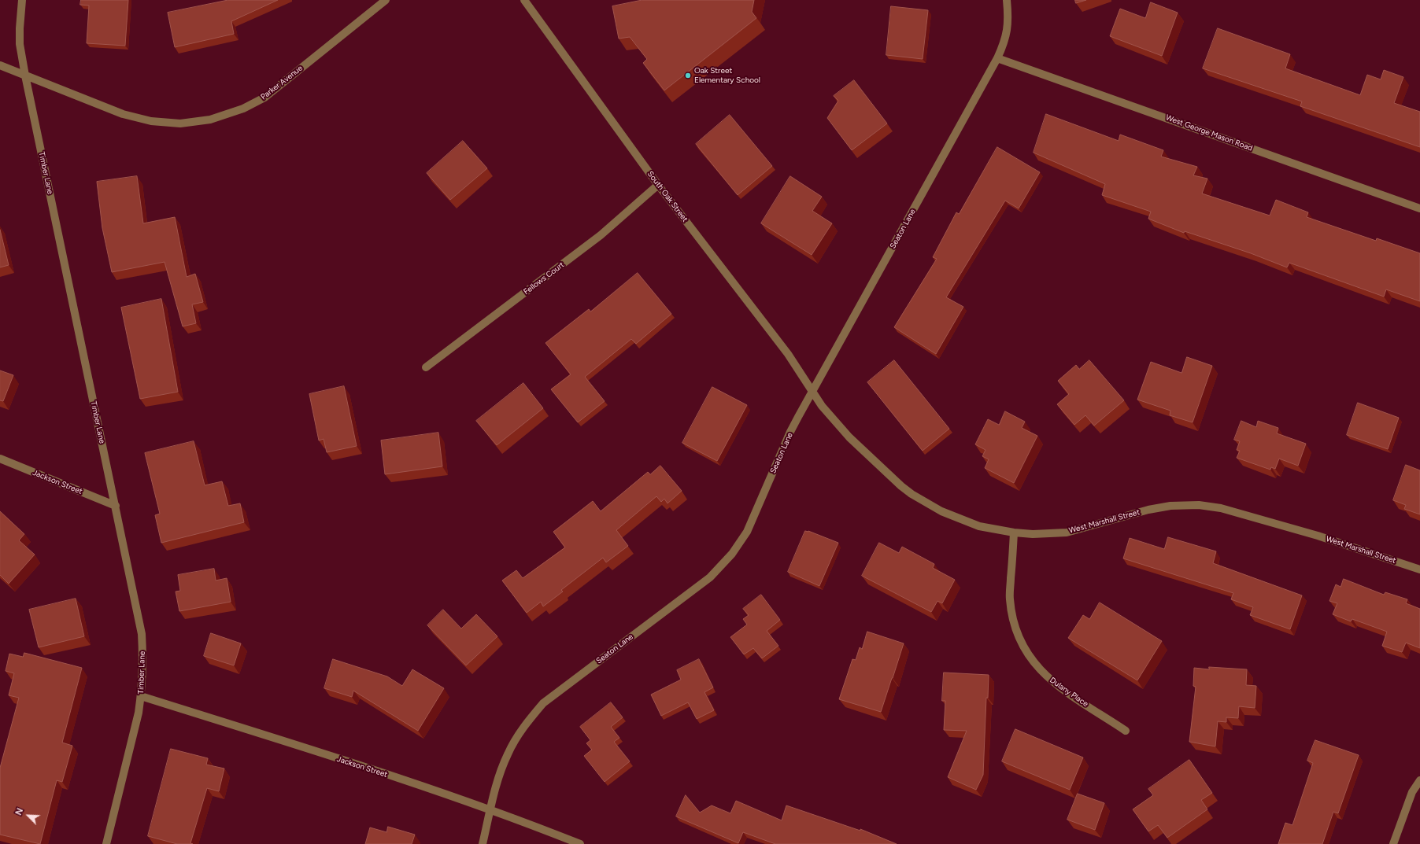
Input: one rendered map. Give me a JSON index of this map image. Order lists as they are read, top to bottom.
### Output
{
  "streets": {
    "street": [
      "Parker Avenue",
      "West George Mason Road",
      "Timber Lane",
      "South Oak Street",
      "Seaton Lane",
      "Fellows Court",
      "Jackson Street",
      "West Marshall Street",
      "Dulany Place"
    ]
  },
  "crossings": [
    ["Parker Avenue", "Timber Lane"],
    ["West George Mason Road", "Seaton Lane"],
    ["Timber Lane", "Jackson Street"],
    ["South Oak Street", "Seaton Lane"],
    ["South Oak Street", "Fellows Court"],
    ["South Oak Street", "West Marshall Street"],
    ["Seaton Lane", "Jackson Street"],
    ["Seaton Lane", "West Marshall Street"],
    ["West Marshall Street", "Dulany Place"]
  ],
  "places": ["Oak Street Elementary School"],
  "north": "top left"
}
